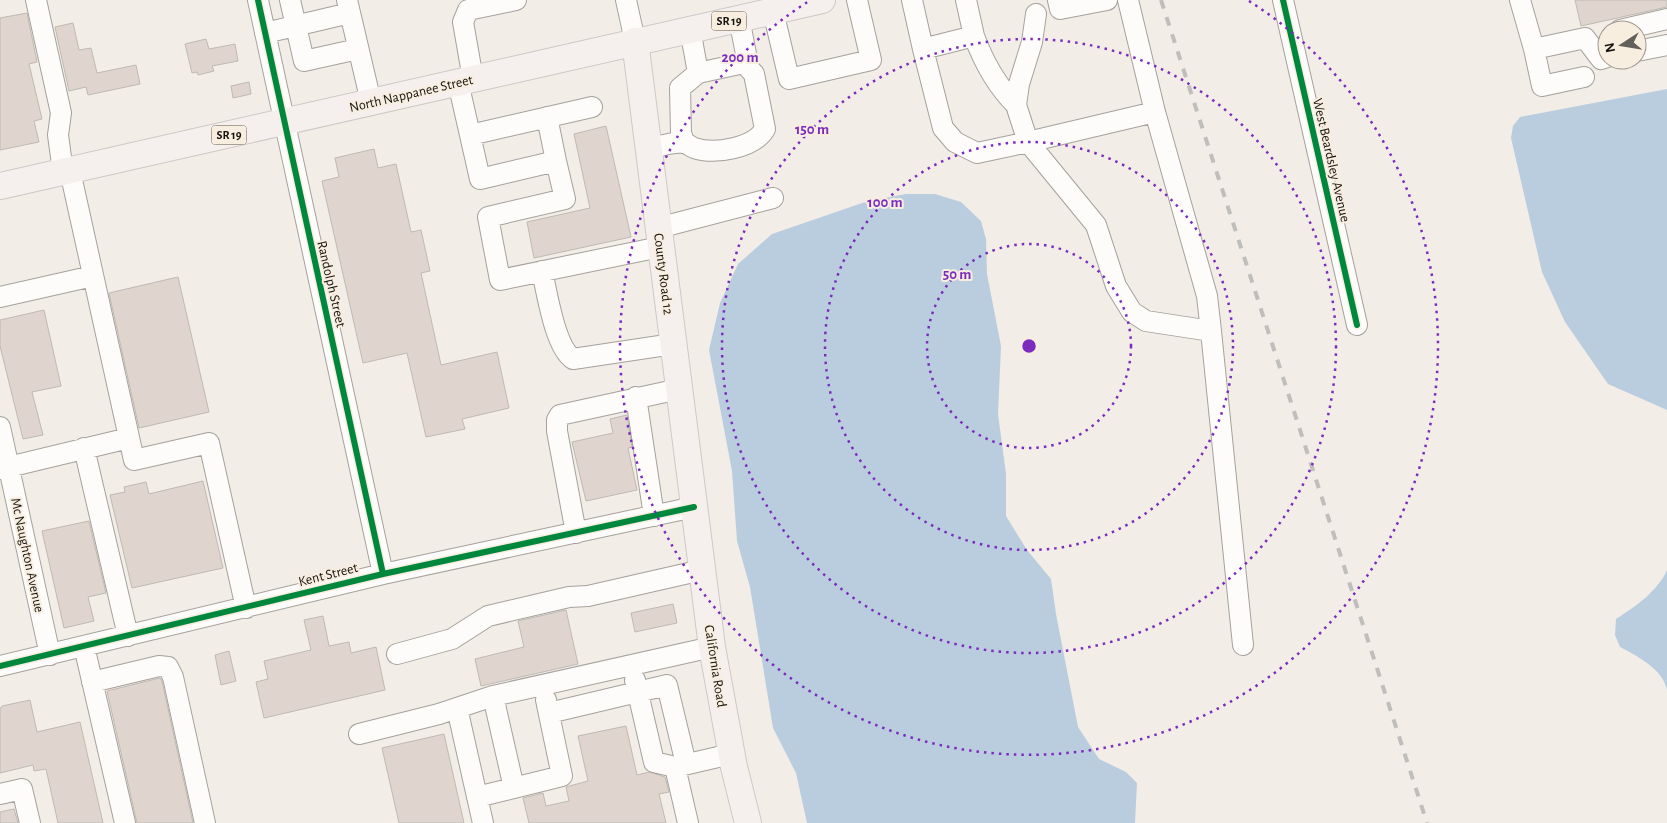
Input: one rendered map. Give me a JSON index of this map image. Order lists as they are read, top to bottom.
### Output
{
  "streets": {
    "main road": [
      "SR 19",
      "North Nappanee Street",
      "County Road 12",
      "California Road"
    ],
    "street": [
      "West Beardsley Avenue",
      "Randolph Street",
      "Mc Naughton Avenue",
      "Kent Street"
    ]
  },
  "crossings": [
    ["North Nappanee Street", "County Road 12"],
    ["North Nappanee Street", "Randolph Street"],
    ["County Road 12", "Kent Street"],
    ["County Road 12", "California Road"],
    ["Randolph Street", "Kent Street"],
    ["Mc Naughton Avenue", "Kent Street"],
    ["Kent Street", "California Road"]
  ],
  "north": "left",
  "rings": [
    "200 m",
    "150 m",
    "100 m",
    "50 m"
  ]
}
